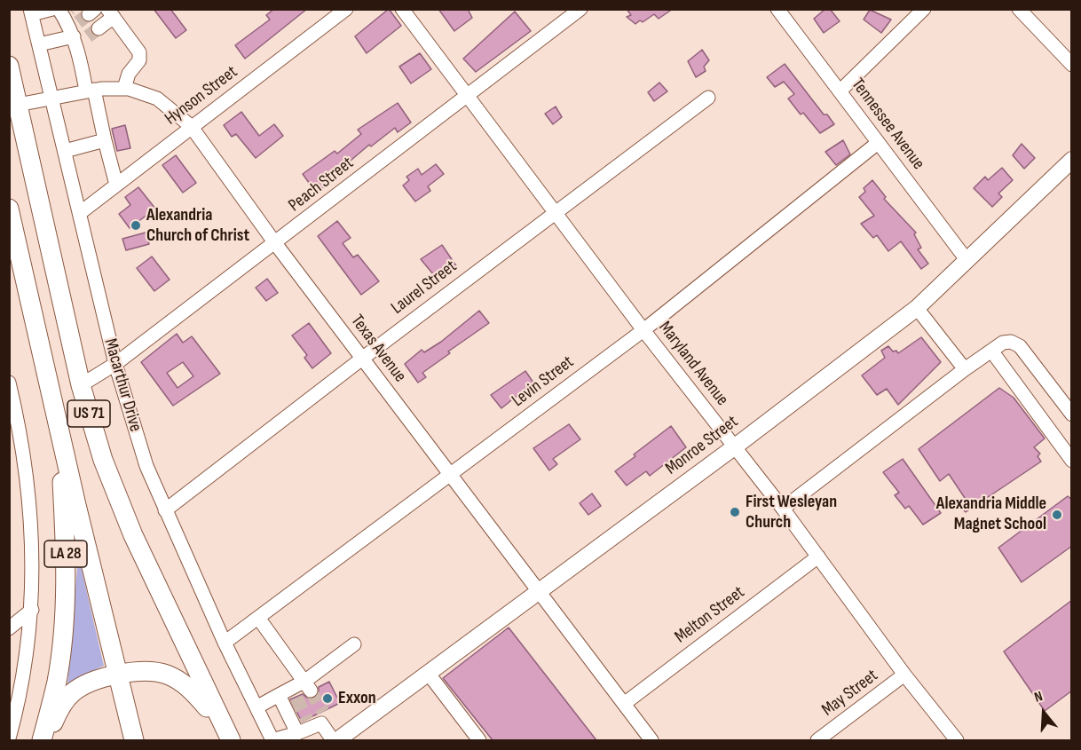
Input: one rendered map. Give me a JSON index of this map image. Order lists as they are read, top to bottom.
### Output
{
  "streets": {
    "highway": ["US 71", "LA 28"],
    "main road": ["Monroe Street"],
    "street": [
      "Hynson Street",
      "Tennessee Avenue",
      "Peach Street",
      "Laurel Street",
      "Texas Avenue",
      "Maryland Avenue",
      "Levin Street",
      "Macarthur Drive",
      "Melton Street",
      "May Street"
    ]
  },
  "crossings": [
    ["Hynson Street", "Texas Avenue"],
    ["Hynson Street", "Macarthur Drive"],
    ["Tennessee Avenue", "Levin Street"],
    ["Tennessee Avenue", "Monroe Street"],
    ["Peach Street", "Texas Avenue"],
    ["Peach Street", "Maryland Avenue"],
    ["Peach Street", "Macarthur Drive"],
    ["Peach Street", "US 71"],
    ["Laurel Street", "Texas Avenue"],
    ["Laurel Street", "Maryland Avenue"],
    ["Laurel Street", "Macarthur Drive"],
    ["Texas Avenue", "Levin Street"],
    ["Texas Avenue", "Macarthur Drive"],
    ["Texas Avenue", "US 71"],
    ["Texas Avenue", "Monroe Street"],
    ["Texas Avenue", "Melton Street"],
    ["Maryland Avenue", "Levin Street"],
    ["Maryland Avenue", "Monroe Street"],
    ["Maryland Avenue", "Melton Street"],
    ["Maryland Avenue", "May Street"],
    ["Levin Street", "Macarthur Drive"],
    ["US 71", "LA 28"]
  ],
  "places": [
    "Alexandria Church of Christ",
    "First Wesleyan Church",
    "Alexandria Middle Magnet School",
    "Exxon"
  ],
  "north": "top"
}
